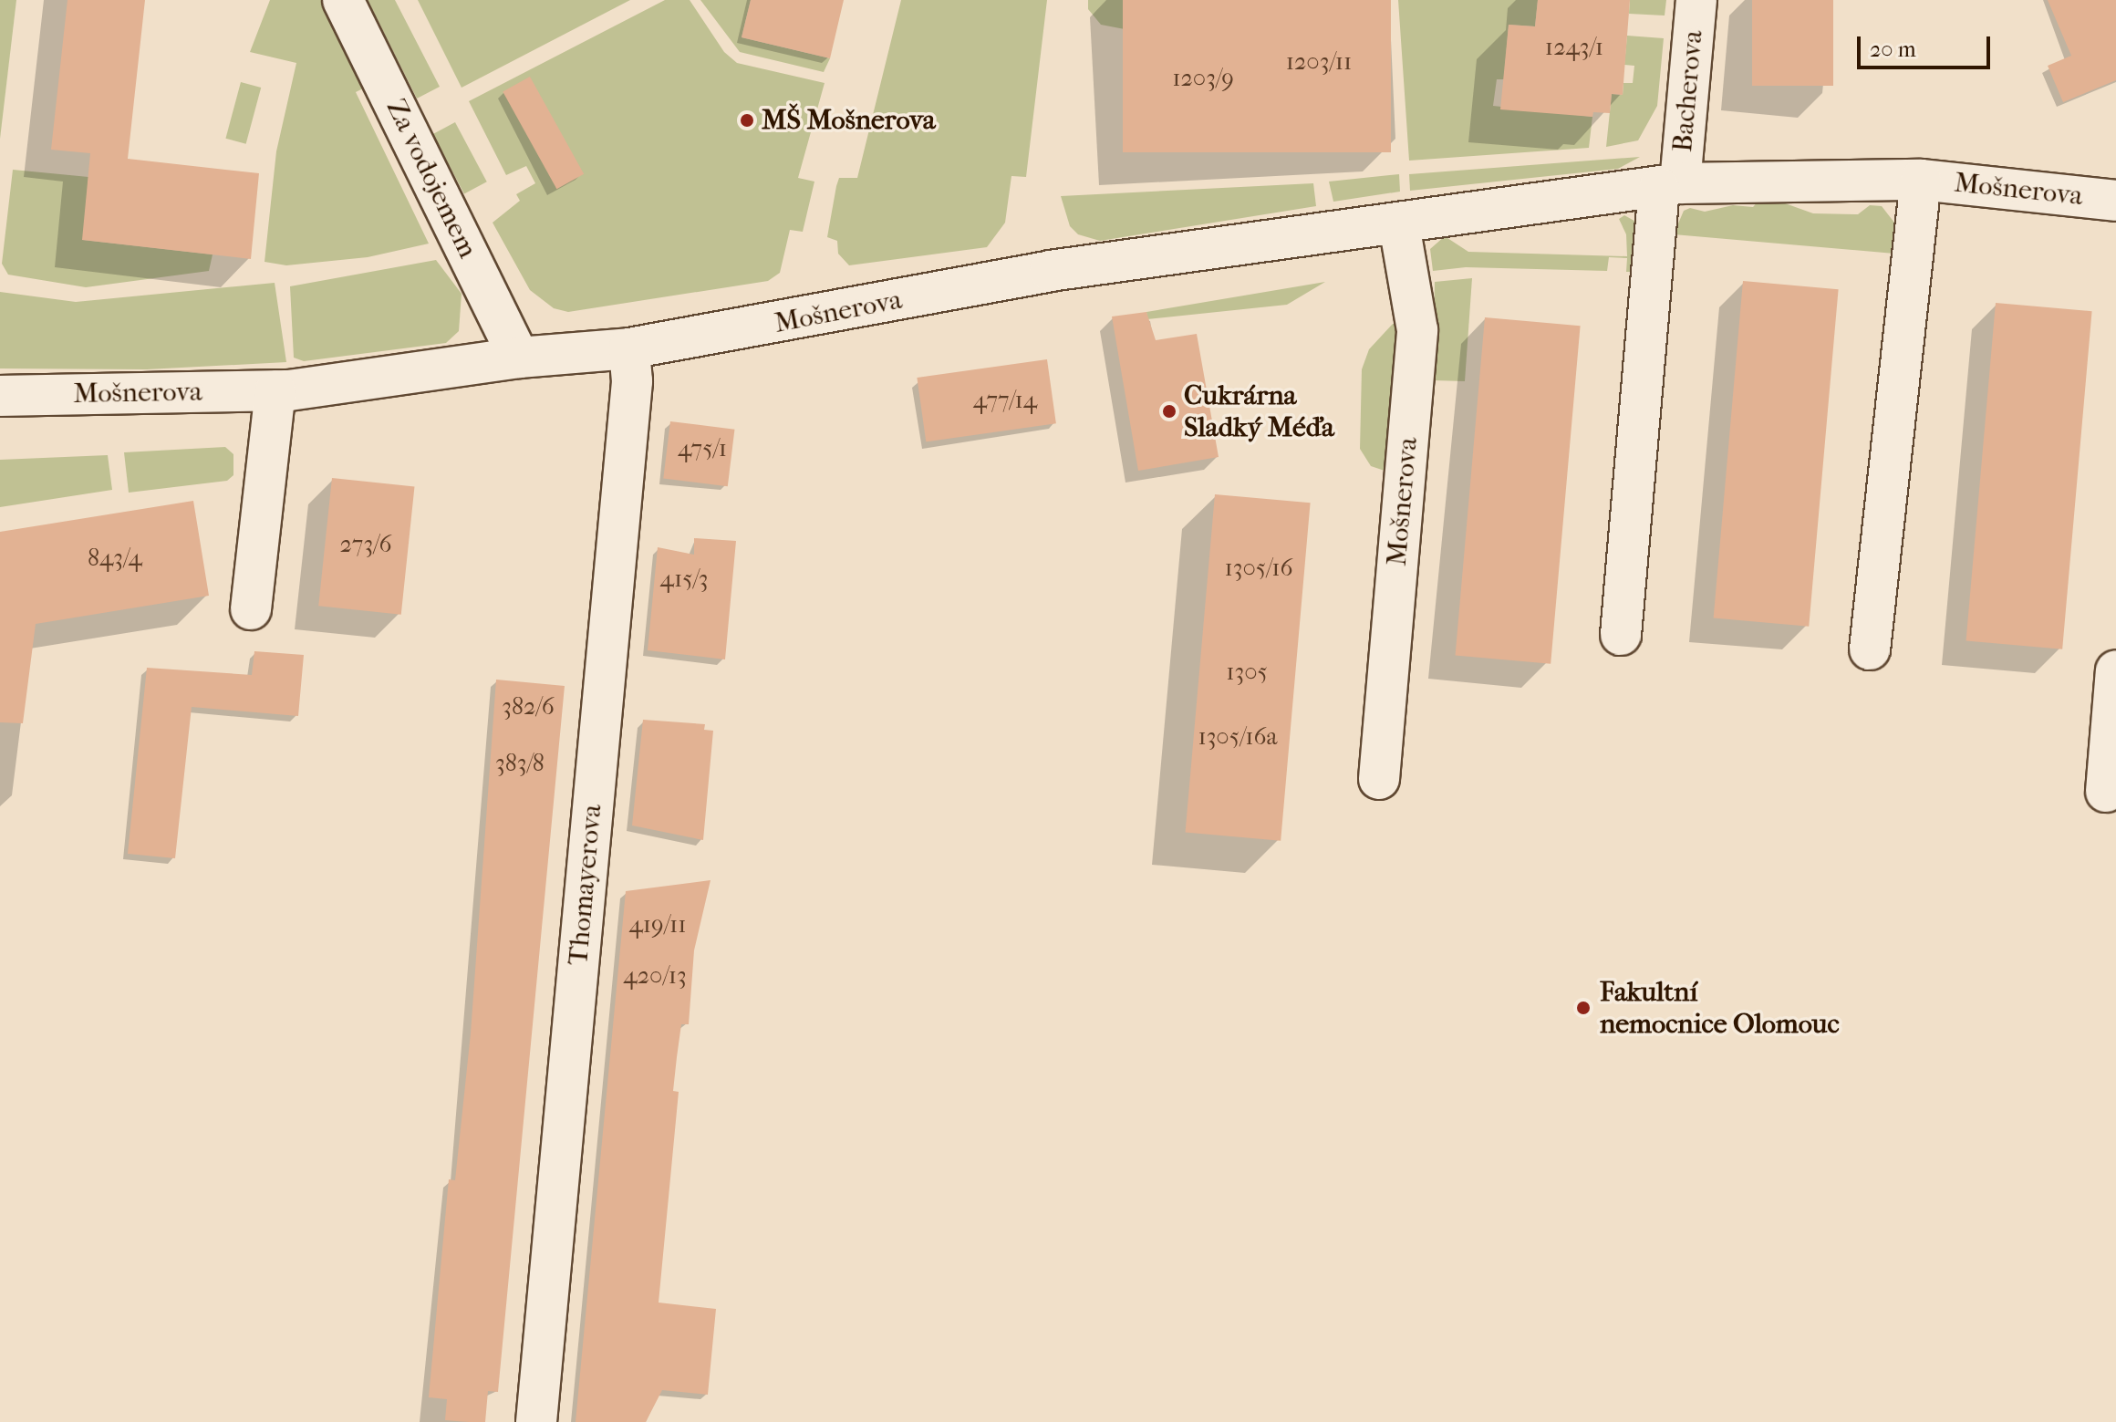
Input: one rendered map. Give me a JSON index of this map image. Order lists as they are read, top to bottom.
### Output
{
  "streets": {
    "street": [
      "Bacherova",
      "Za vodojemem",
      "Mošnerova",
      "Thomayerova"
    ]
  },
  "crossings": [
    ["Bacherova", "Mošnerova"],
    ["Za vodojemem", "Mošnerova"],
    ["Mošnerova", "Thomayerova"]
  ],
  "places": ["MŠ Mošnerova", "Cukrárna Sladký Méďa", "Fakultní nemocnice Olomouc"],
  "house_numbers": [
    "1243/1",
    "1203/11",
    "1203/9",
    "477/14",
    "475/1",
    "273/6",
    "843/4",
    "1305/16",
    "415/3",
    "1305",
    "382/6",
    "1305/16a",
    "383/8",
    "419/11",
    "420/13"
  ],
  "scale_bar": "20 m"
}
